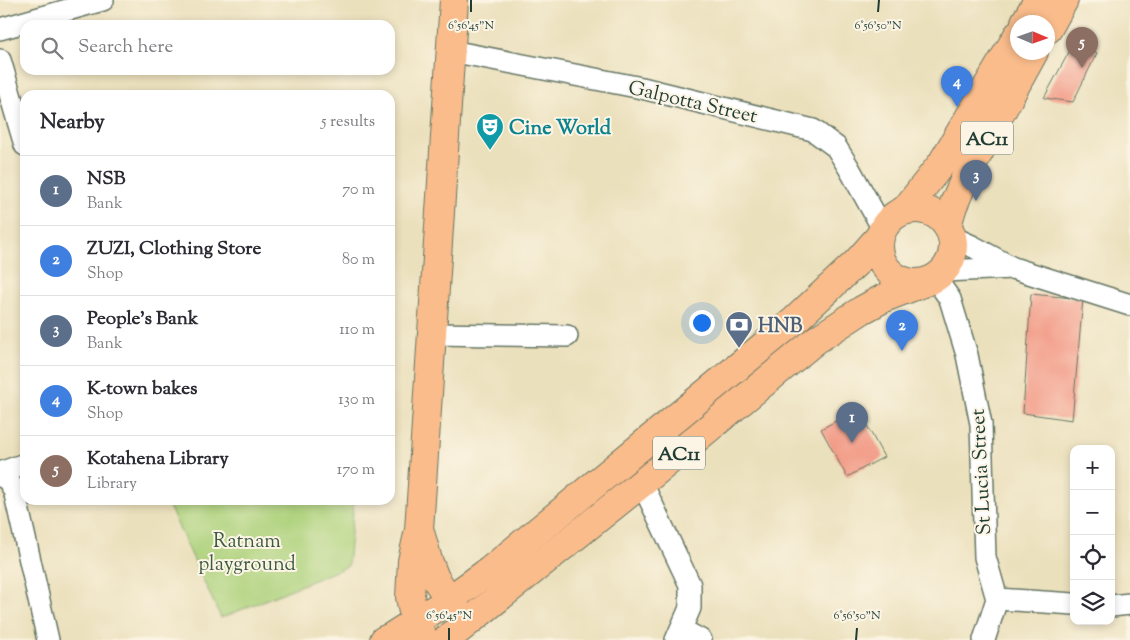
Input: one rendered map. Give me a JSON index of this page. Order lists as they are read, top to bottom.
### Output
{
  "streets": {
    "main road": ["AC11"],
    "street": ["Galpotta Street", "St Lucia Street"]
  },
  "crossings": [
    ["Galpotta Street", "AC11"],
    ["Galpotta Street", "St Lucia Street"],
    ["AC11", "St Lucia Street"]
  ],
  "parks": ["Ratnam playground"],
  "places": {
    "theatre": ["Cine World"],
    "bank": ["HNB"]
  },
  "north": "right",
  "page": {
    "search": "Search here",
    "pins": [
      "5",
      "4",
      "3",
      "2",
      "1"
    ],
    "heading": ["Nearby", "5 results"],
    "list": [
      {
        "mark": "1",
        "name": "NSB",
        "note": "Bank",
        "value": "70 m"
      },
      {
        "mark": "2",
        "name": "ZUZI, Clothing Store",
        "note": "Shop",
        "value": "80 m"
      },
      {
        "mark": "3",
        "name": "People's Bank",
        "note": "Bank",
        "value": "110 m"
      },
      {
        "mark": "4",
        "name": "K-town bakes",
        "note": "Shop",
        "value": "130 m"
      },
      {
        "mark": "5",
        "name": "Kotahena Library",
        "note": "Library",
        "value": "170 m"
      }
    ],
    "map_buttons": ["+", "−"]
  },
  "coordinates": ["6°56'45\"N", "6°56'50\"N"]
}
